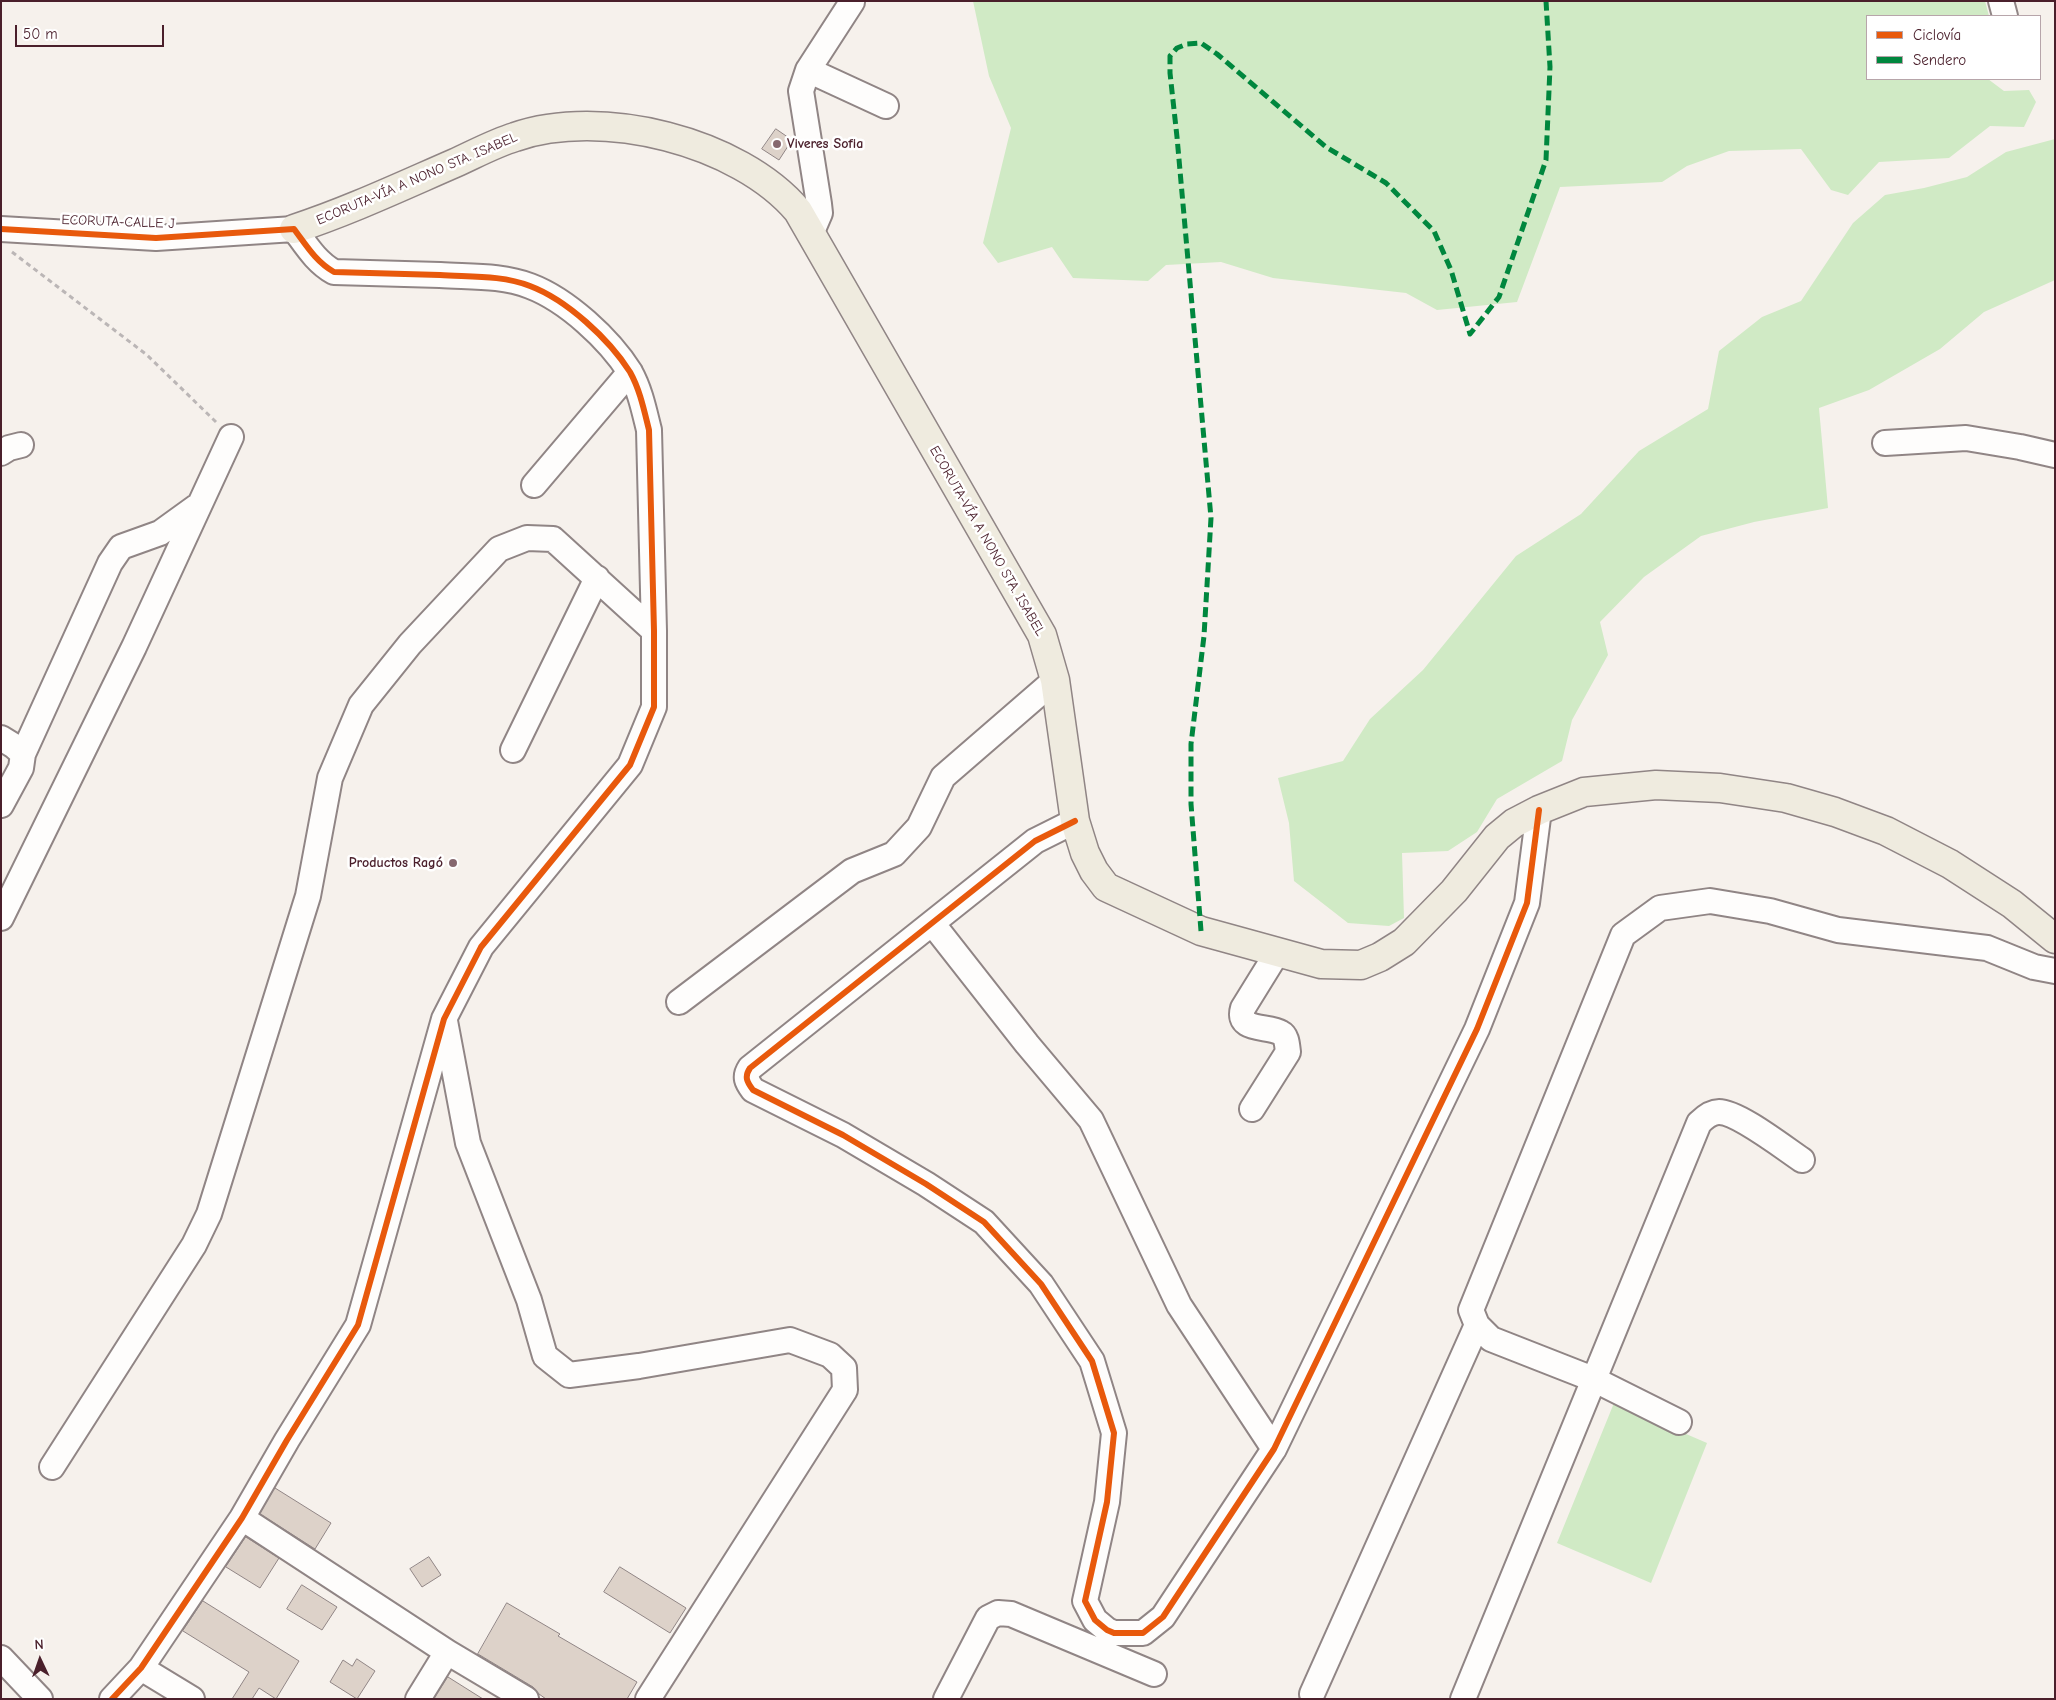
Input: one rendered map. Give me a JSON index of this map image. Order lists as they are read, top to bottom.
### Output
{
  "streets": {
    "main road": ["ECORUTA-VÍA A NONO STA. ISABEL"],
    "street": ["ECORUTA-CALLE J"]
  },
  "crossings": [
    ["ECORUTA-VÍA A NONO STA. ISABEL", "ECORUTA-CALLE J"]
  ],
  "places": ["Viveres Sofia", "Productos Ragó"],
  "legend": ["Ciclovía", "Sendero"],
  "scale_bar": "50 m",
  "north": "top"
}
